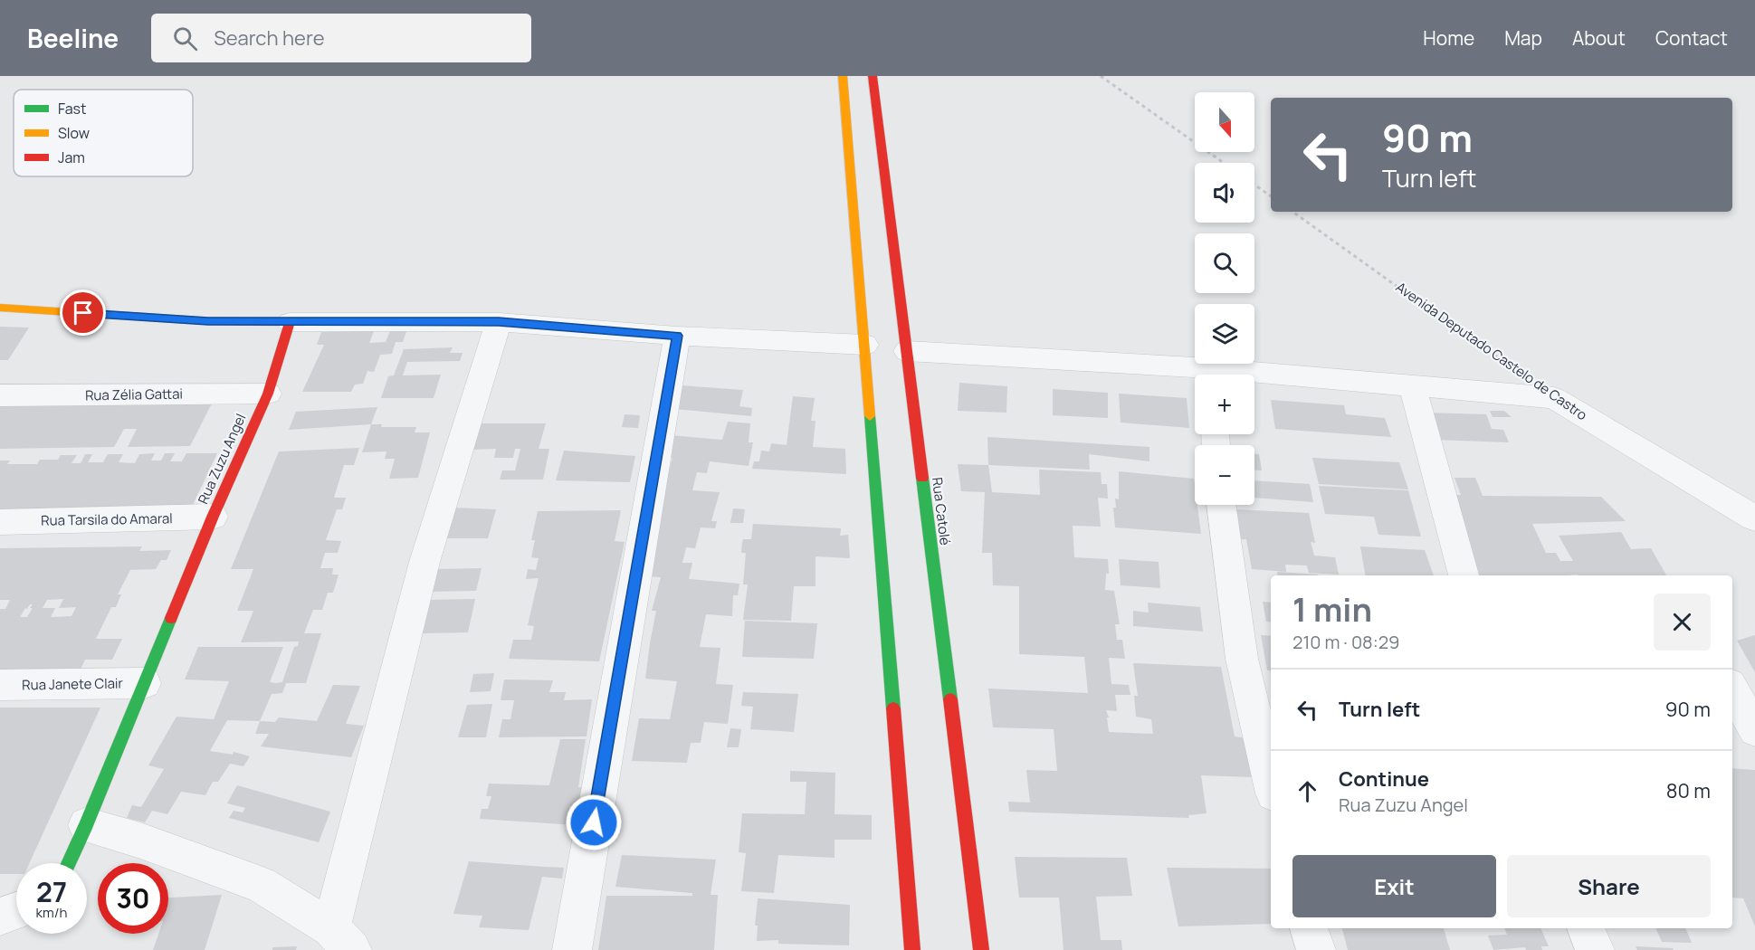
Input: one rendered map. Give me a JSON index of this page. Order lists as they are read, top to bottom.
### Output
{
  "streets": {
    "street": [
      "Avenida Deputado Castelo de Castro",
      "Rua Zélia Gattai",
      "Rua Zuzu Angel",
      "Rua Catolé",
      "Rua Tarsila do Amaral",
      "Rua Janete Clair"
    ]
  },
  "crossings": [
    ["Rua Zélia Gattai", "Rua Zuzu Angel"],
    ["Rua Zuzu Angel", "Rua Tarsila do Amaral"],
    ["Rua Zuzu Angel", "Rua Janete Clair"]
  ],
  "legend": ["Fast", "Slow", "Jam"],
  "north": "bottom",
  "page": {
    "header": "Beeline",
    "search": "Search here",
    "nav": [
      "Home",
      "Map",
      "About",
      "Contact"
    ],
    "map_buttons": ["+", "−"],
    "turn": ["90 m", "Turn left"],
    "heading": ["1 min", "210 m · 08:29"],
    "list": [
      {
        "name": "Turn left",
        "value": "90 m"
      },
      {
        "name": "Continue",
        "note": "Rua Zuzu Angel",
        "value": "80 m"
      }
    ],
    "buttons": ["Exit", "Share"],
    "speed": "27 km/h",
    "limit": "30"
  }
}
